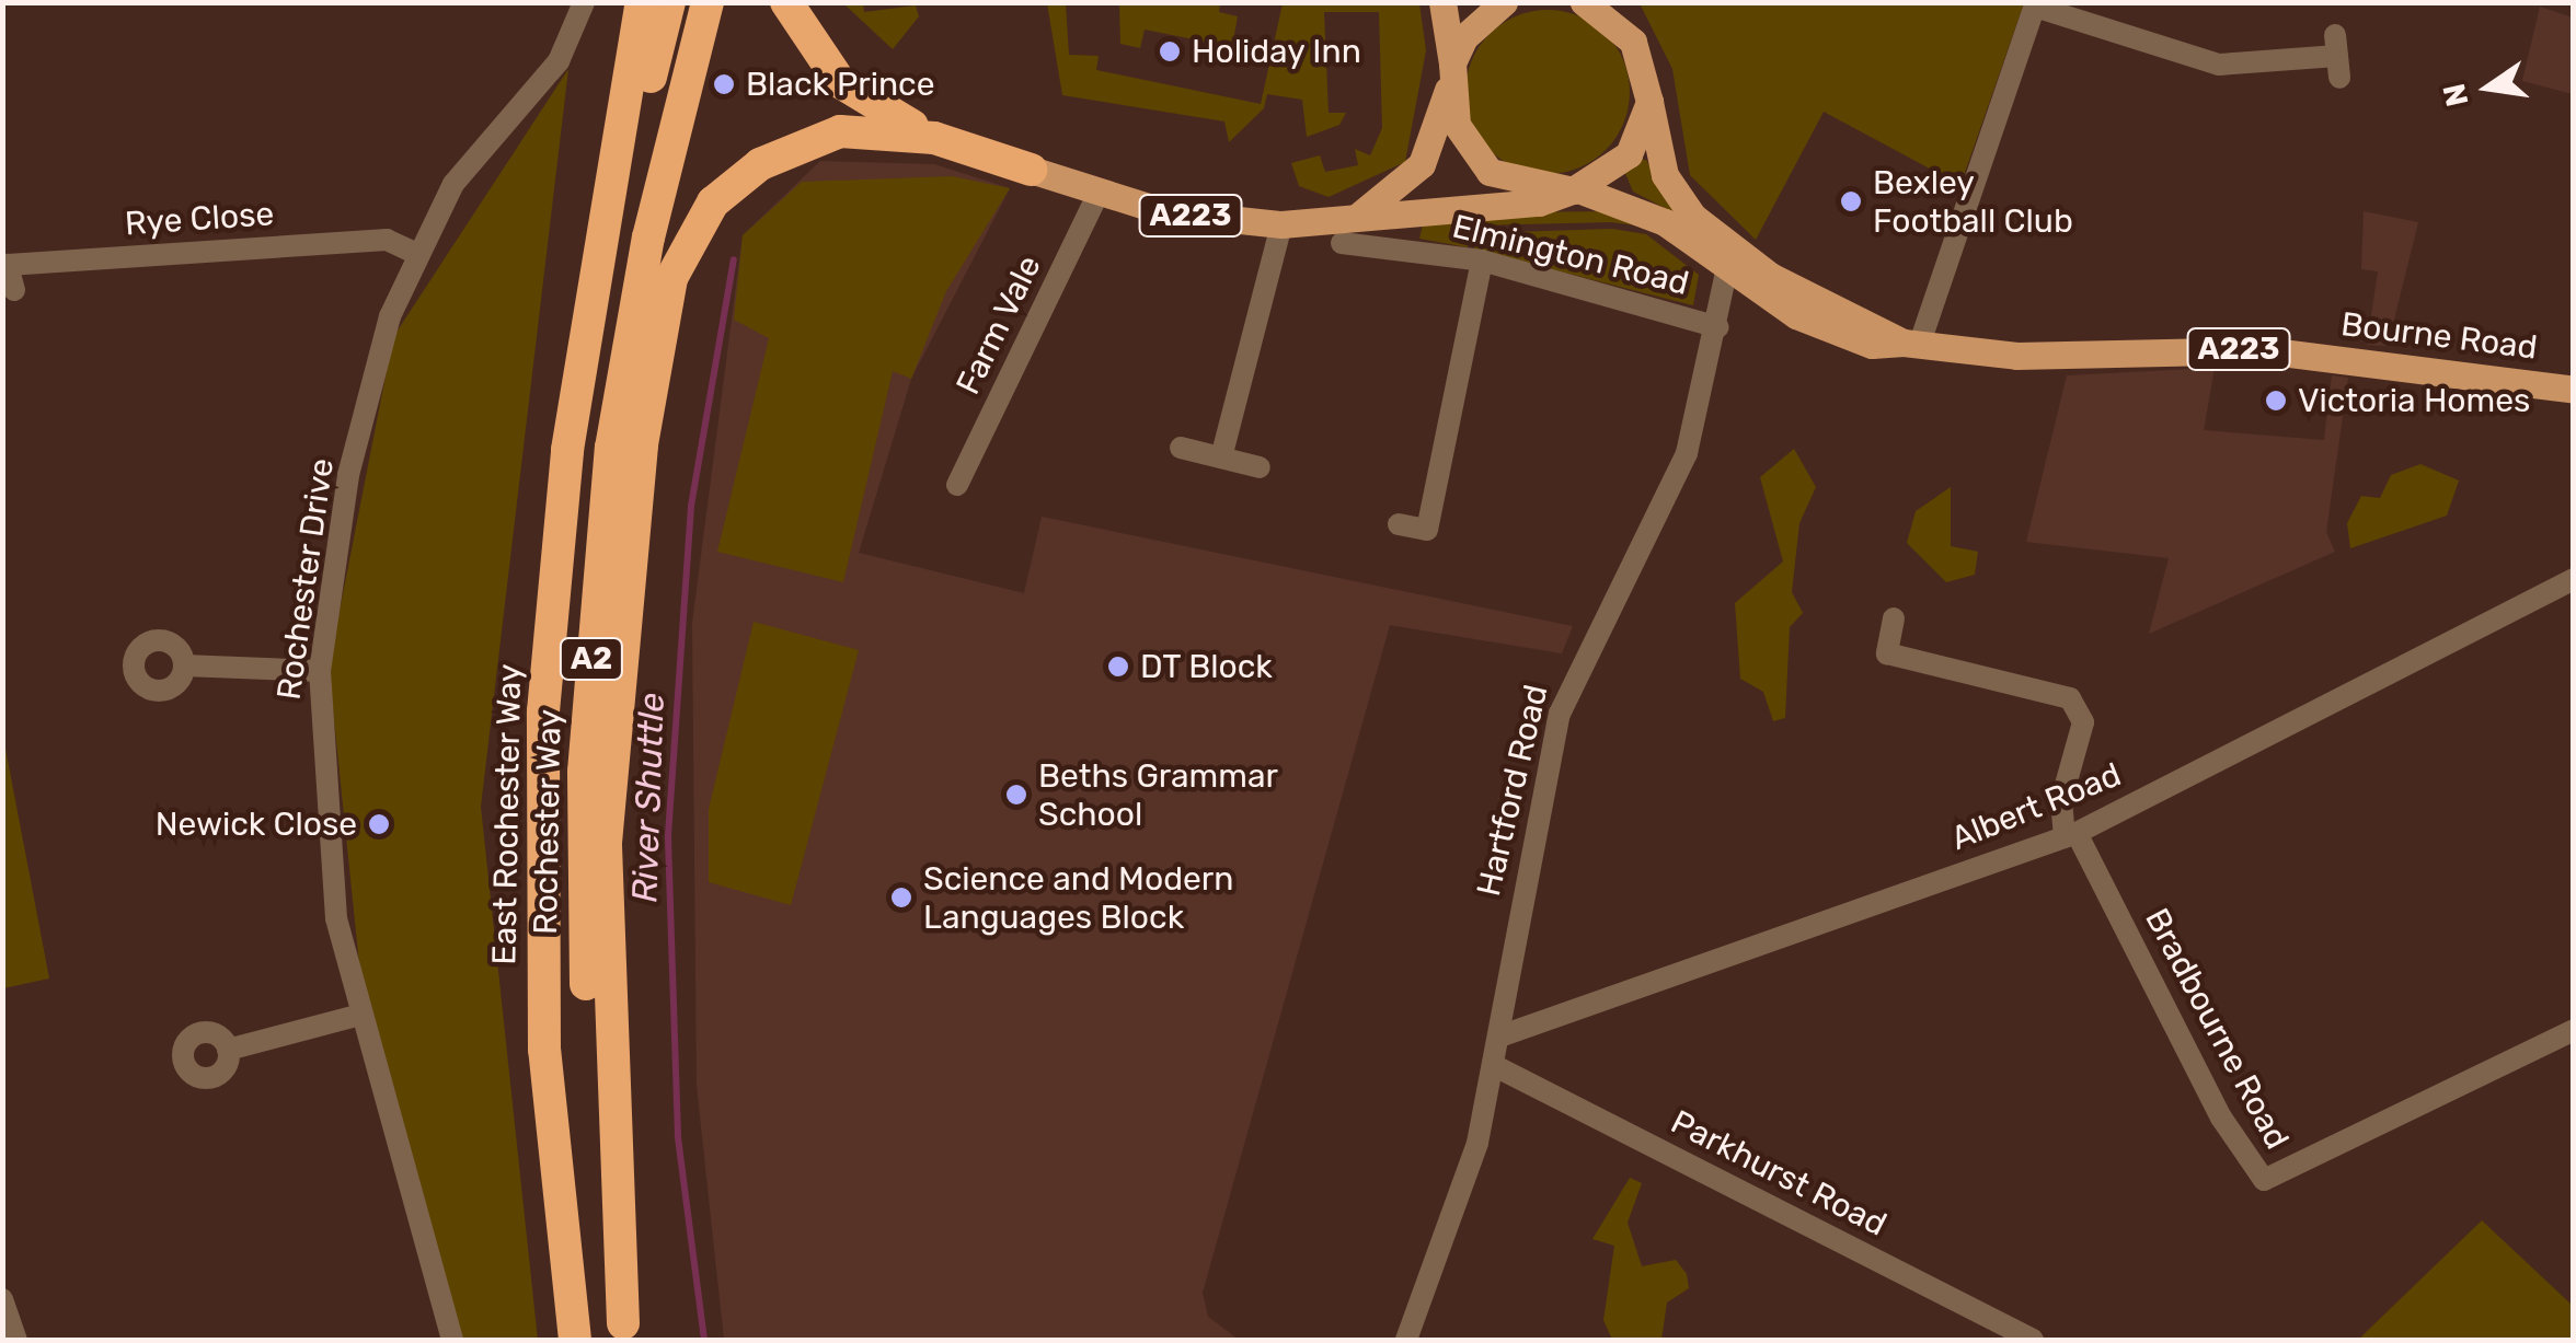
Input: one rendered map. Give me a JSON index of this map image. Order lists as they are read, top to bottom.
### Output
{
  "streets": {
    "highway": [
      "A223",
      "A2",
      "East Rochester Way",
      "Rochester Way"
    ],
    "main road": ["Bourne Road"],
    "street": [
      "Rye Close",
      "Elmington Road",
      "Farm Vale",
      "Rochester Drive",
      "Hartford Road",
      "Albert Road",
      "Bradbourne Road",
      "Parkhurst Road"
    ]
  },
  "crossings": [
    ["A223", "Farm Vale"],
    ["A223", "Bourne Road"],
    ["Rye Close", "Rochester Drive"],
    ["Elmington Road", "Hartford Road"],
    ["Bourne Road", "Hartford Road"],
    ["A2", "East Rochester Way"],
    ["Hartford Road", "Albert Road"],
    ["Hartford Road", "Parkhurst Road"],
    ["Albert Road", "Bradbourne Road"]
  ],
  "water": ["River Shuttle"],
  "places": [
    "Holiday Inn",
    "Black Prince",
    "Bexley Football Club",
    "Victoria Homes",
    "DT Block",
    "Beths Grammar School",
    "Newick Close",
    "Science and Modern Languages Block"
  ],
  "north": "left"
}
